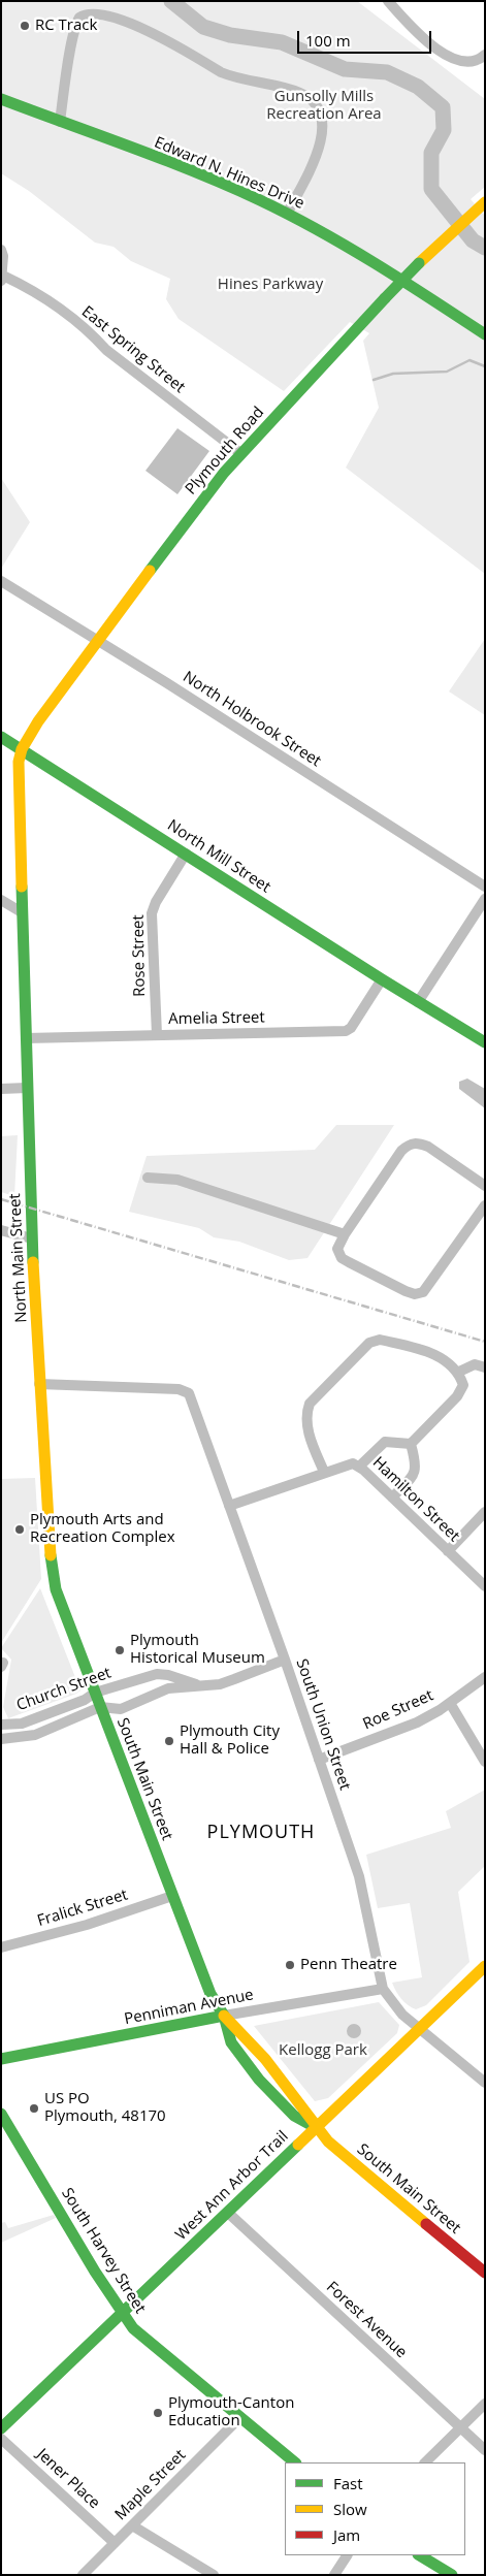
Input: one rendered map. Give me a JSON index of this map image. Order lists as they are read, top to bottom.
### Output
{
  "streets": {
    "street": [
      "Edward N. Hines Drive",
      "East Spring Street",
      "Plymouth Road",
      "North Holbrook Street",
      "North Mill Street",
      "Rose Street",
      "Amelia Street",
      "North Main Street",
      "Hamilton Street",
      "Church Street",
      "Roe Street",
      "South Union Street",
      "South Main Street",
      "Fralick Street",
      "Penniman Avenue",
      "West Ann Arbor Trail",
      "South Harvey Street",
      "Forest Avenue",
      "Jener Place",
      "Maple Street"
    ]
  },
  "crossings": [
    ["East Spring Street", "Plymouth Road"],
    ["Plymouth Road", "North Holbrook Street"],
    ["Plymouth Road", "North Mill Street"],
    ["Plymouth Road", "North Main Street"],
    ["North Mill Street", "Rose Street"],
    ["North Mill Street", "Amelia Street"],
    ["North Mill Street", "North Main Street"],
    ["Rose Street", "Amelia Street"],
    ["Amelia Street", "North Main Street"],
    ["North Main Street", "South Union Street"],
    ["North Main Street", "South Main Street"],
    ["Hamilton Street", "South Union Street"],
    ["Church Street", "South Union Street"],
    ["Church Street", "South Main Street"],
    ["Roe Street", "South Union Street"],
    ["South Union Street", "Penniman Avenue"],
    ["South Union Street", "West Ann Arbor Trail"],
    ["South Main Street", "Fralick Street"],
    ["South Main Street", "Penniman Avenue"],
    ["South Main Street", "West Ann Arbor Trail"],
    ["West Ann Arbor Trail", "South Harvey Street"],
    ["West Ann Arbor Trail", "Forest Avenue"],
    ["South Harvey Street", "Maple Street"],
    ["Jener Place", "Maple Street"]
  ],
  "districts": ["PLYMOUTH"],
  "parks": ["Gunsolly Mills Recreation Area", "Hines Parkway", "Kellogg Park"],
  "places": [
    "RC Track",
    "Plymouth Arts and Recreation Complex",
    "Plymouth Historical Museum",
    "Plymouth City Hall & Police",
    "Penn Theatre",
    "US PO Plymouth, 48170",
    "Plymouth-Canton Education"
  ],
  "legend": ["Fast", "Slow", "Jam"],
  "scale_bar": "100 m"
}
